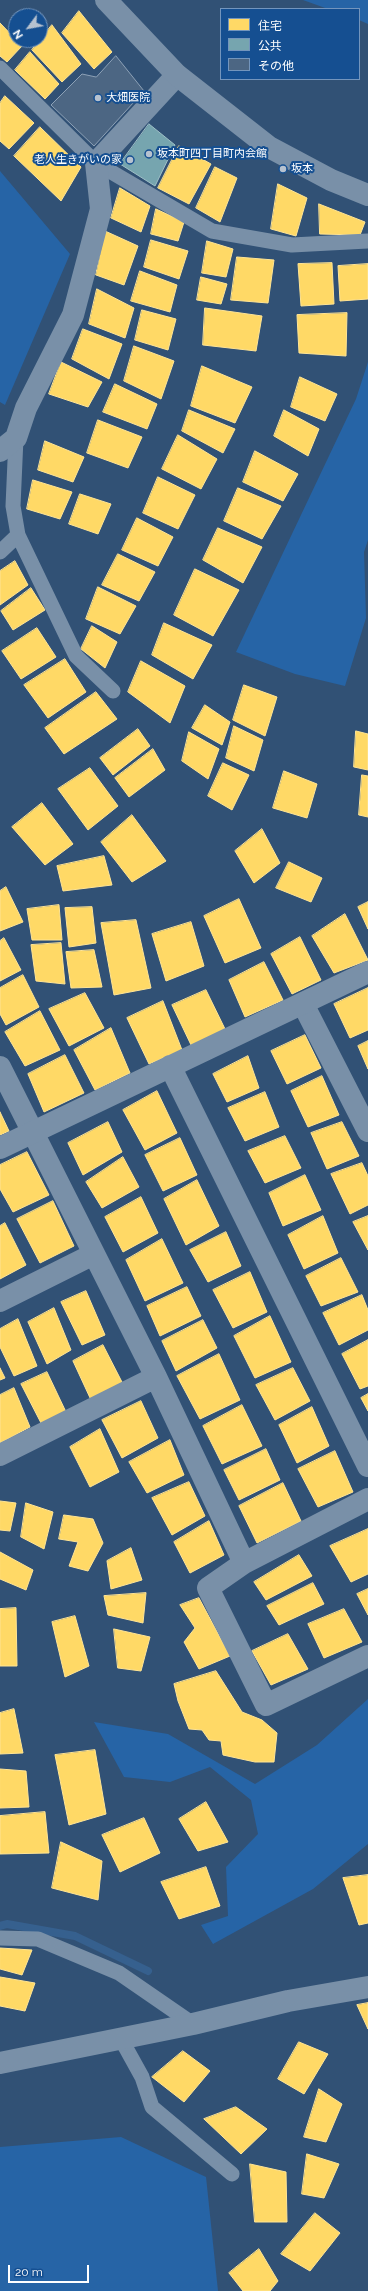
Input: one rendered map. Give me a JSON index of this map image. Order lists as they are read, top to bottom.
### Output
{
  "places": [
    "大畑医院",
    "坂本町四丁目町内会館",
    "老人生きがいの家",
    "坂本"
  ],
  "legend": ["住宅", "公共", "その他"],
  "scale_bar": "20 m",
  "north": "bottom left"
}
